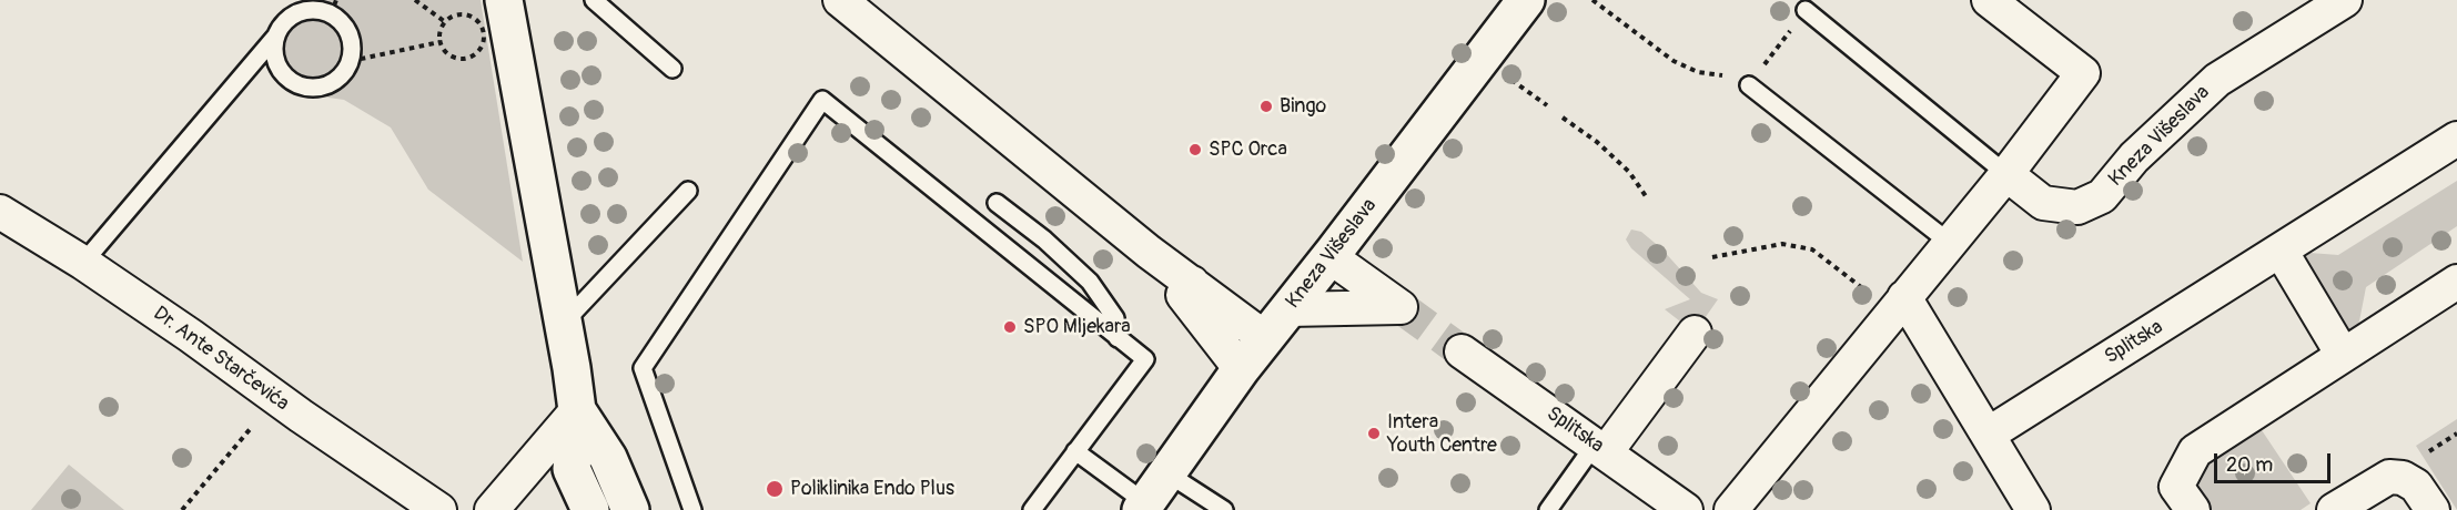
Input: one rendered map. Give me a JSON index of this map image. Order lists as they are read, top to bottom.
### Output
{
  "streets": {
    "street": ["Kneza Višeslava", "Splitska", "Dr. Ante Starčevića"]
  },
  "places": [
    "Bingo",
    "SPC Orca",
    "SPO Mljekara",
    "Intera Youth Centre",
    "Poliklinika Endo Plus"
  ],
  "scale_bar": "20 m"
}
